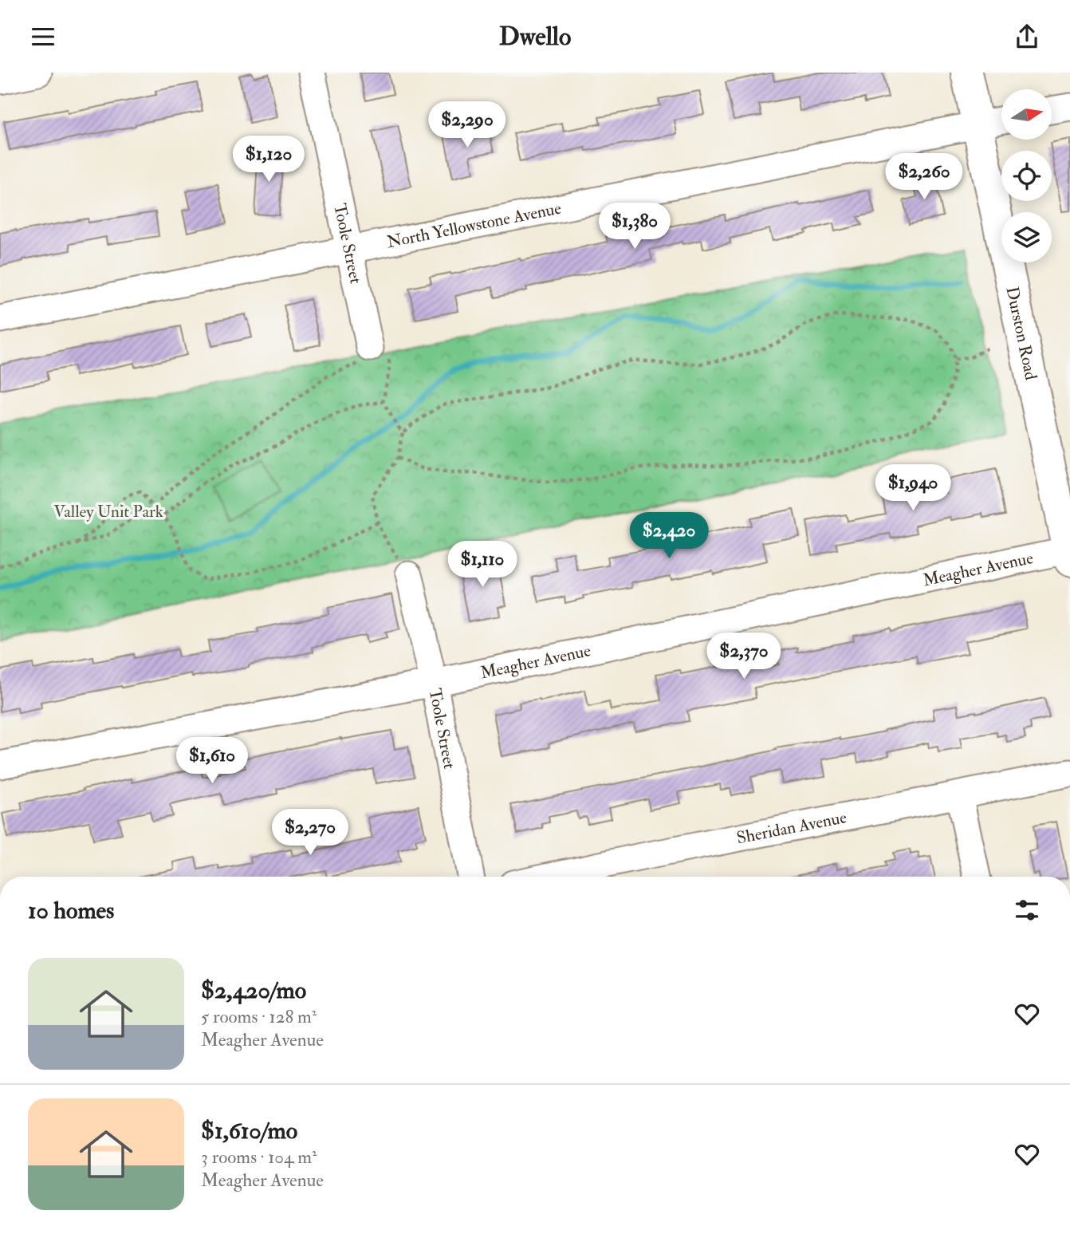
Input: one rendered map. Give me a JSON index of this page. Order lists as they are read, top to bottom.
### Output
{
  "streets": {
    "main road": ["Durston Road"],
    "street": [
      "North Yellowstone Avenue",
      "Toole Street",
      "Meagher Avenue",
      "Sheridan Avenue"
    ]
  },
  "crossings": [
    ["North Yellowstone Avenue", "Toole Street"],
    ["North Yellowstone Avenue", "Durston Road"],
    ["Toole Street", "Meagher Avenue"],
    ["Durston Road", "Meagher Avenue"]
  ],
  "parks": ["Valley Unit Park"],
  "north": "right",
  "page": {
    "header": "Dwello",
    "price": [
      "$2,290",
      "$1,120",
      "$2,260",
      "$1,380",
      "$1,940",
      "$2,420",
      "$1,110",
      "$2,370",
      "$1,610",
      "$2,270"
    ],
    "heading": "10 homes",
    "list": [
      {
        "name": "$2,420/mo",
        "note": "5 rooms · 128 m² · Meagher Avenue"
      },
      {
        "name": "$1,610/mo",
        "note": "3 rooms · 104 m² · Meagher Avenue"
      }
    ]
  }
}
